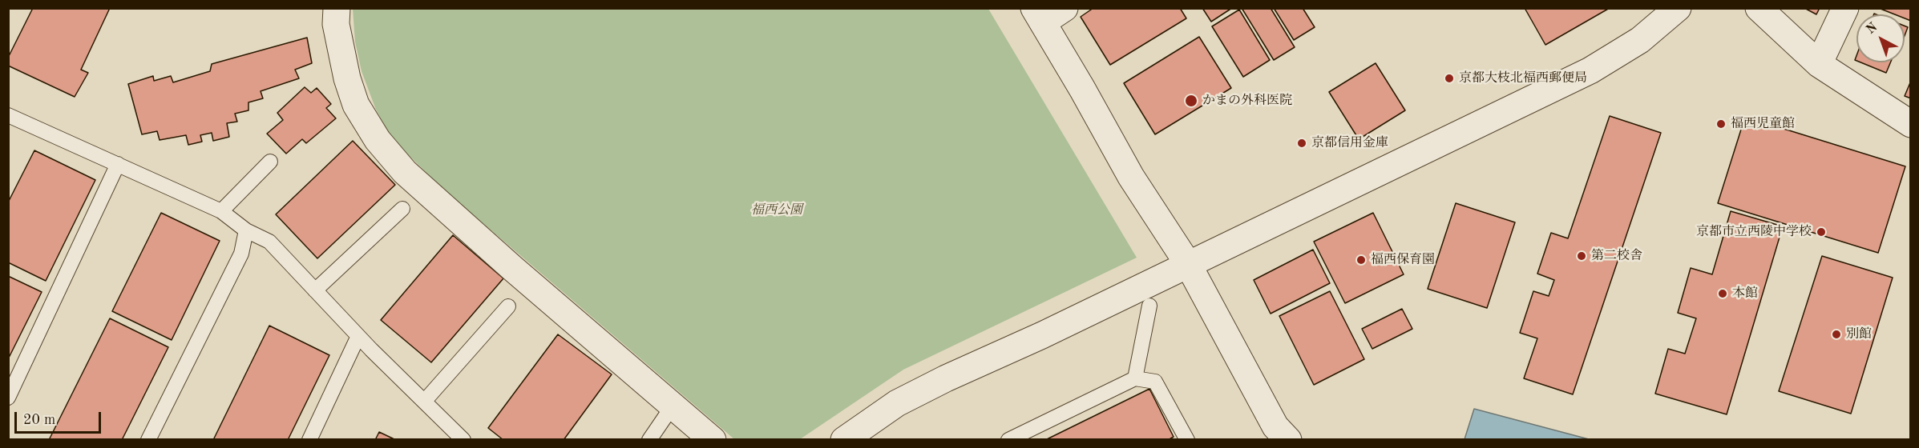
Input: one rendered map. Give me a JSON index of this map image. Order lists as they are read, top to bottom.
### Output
{
  "parks": ["福西公園"],
  "places": [
    "京都大枝北福西郵便局",
    "かまの外科医院",
    "福西児童館",
    "京都信用金庫",
    "京都市立西陵中学校",
    "第二校舎",
    "福西保育園",
    "本館",
    "別館"
  ],
  "scale_bar": "20 m",
  "north": "top left"
}
